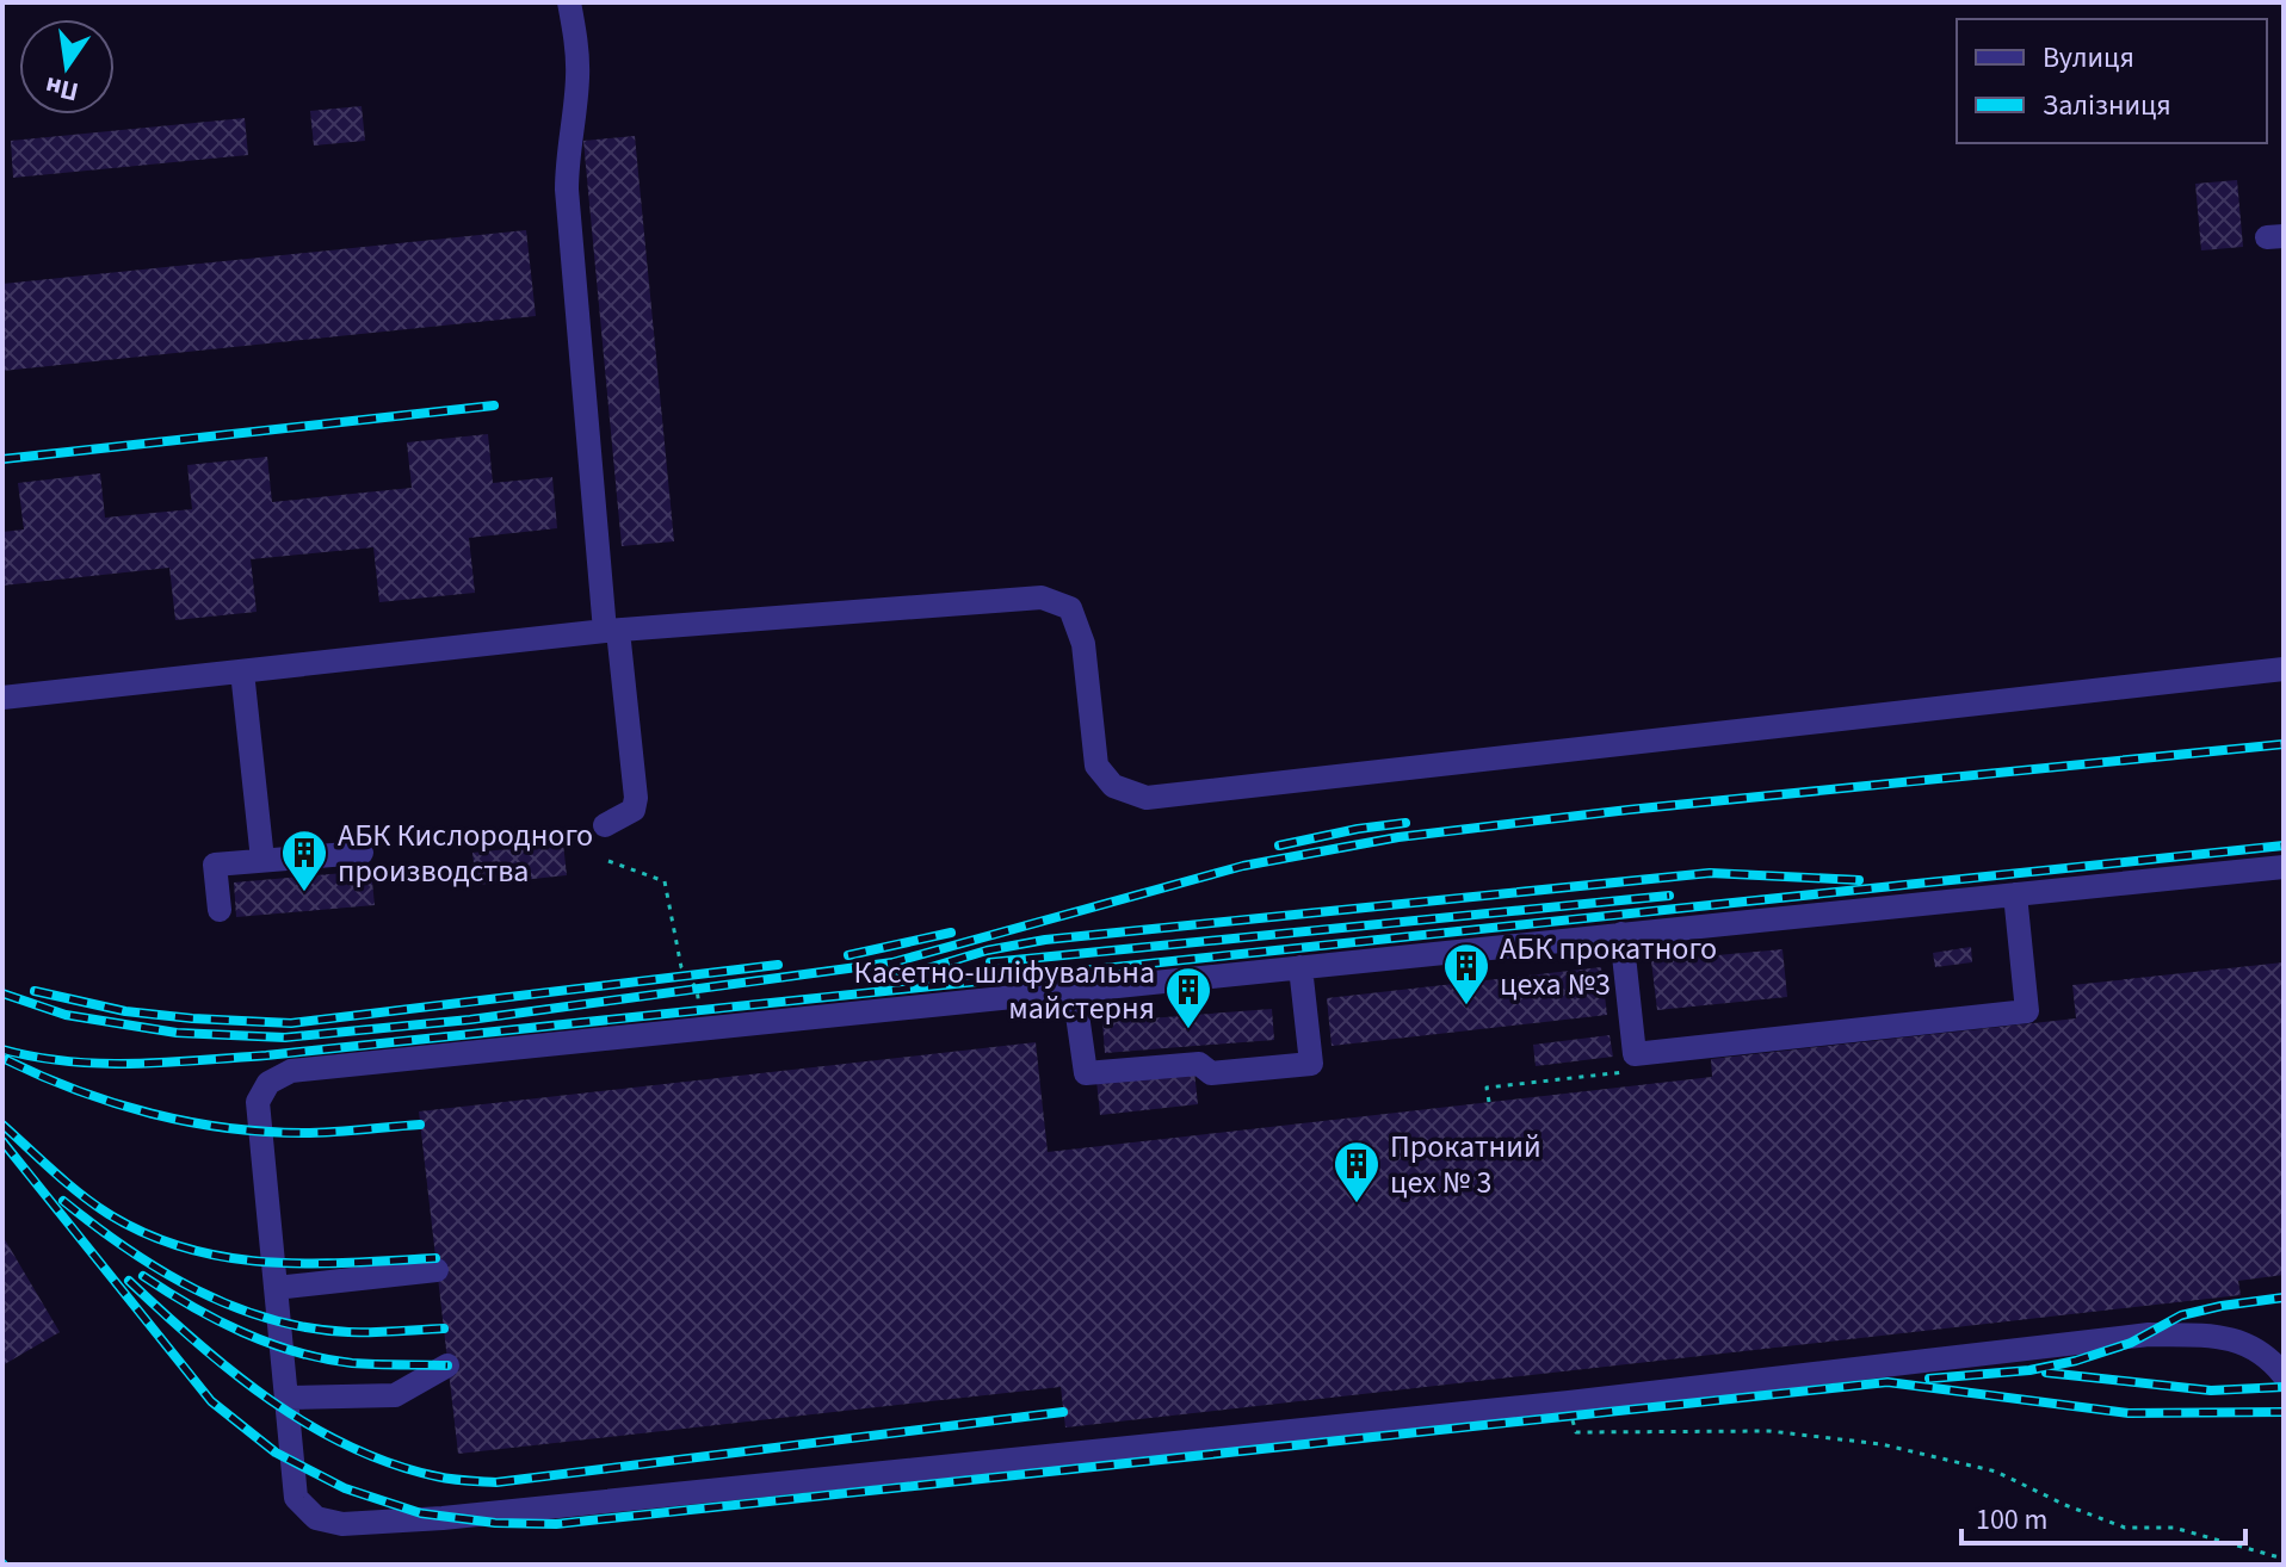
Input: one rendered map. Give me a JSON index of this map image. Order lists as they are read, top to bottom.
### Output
{
  "places": {
    "building": [
      "АБК Кислородного производства",
      "АБК прокатного цеха №3",
      "Касетно-шліфувальна майстерня",
      "Прокатний цех № 3"
    ]
  },
  "legend": ["Вулиця", "Залізниця"],
  "scale_bar": "100 m",
  "north": "bottom"
}
